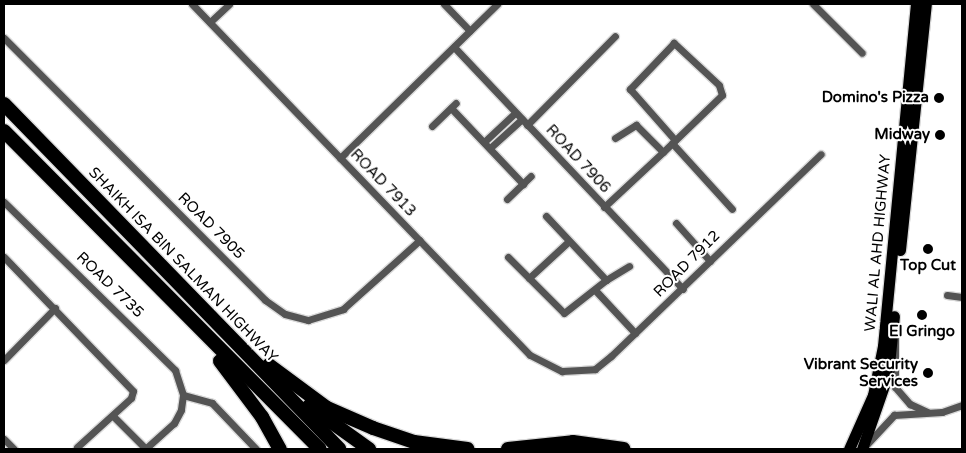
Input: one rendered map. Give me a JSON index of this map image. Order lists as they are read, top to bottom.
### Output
{
  "streets": {
    "highway": ["SHAIKH ISA BIN SALMAN HIGHWAY"],
    "main road": ["WALI AL AHD HIGHWAY"],
    "street": [
      "ROAD 7906",
      "ROAD 7913",
      "ROAD 7905",
      "ROAD 7912",
      "ROAD 7735"
    ]
  },
  "crossings": [
    ["ROAD 7906", "ROAD 7912"],
    ["ROAD 7913", "ROAD 7905"],
    ["ROAD 7913", "ROAD 7912"]
  ],
  "places": [
    "Domino's Pizza",
    "Midway",
    "Top Cut",
    "El Gringo",
    "Vibrant Security Services"
  ]
}
